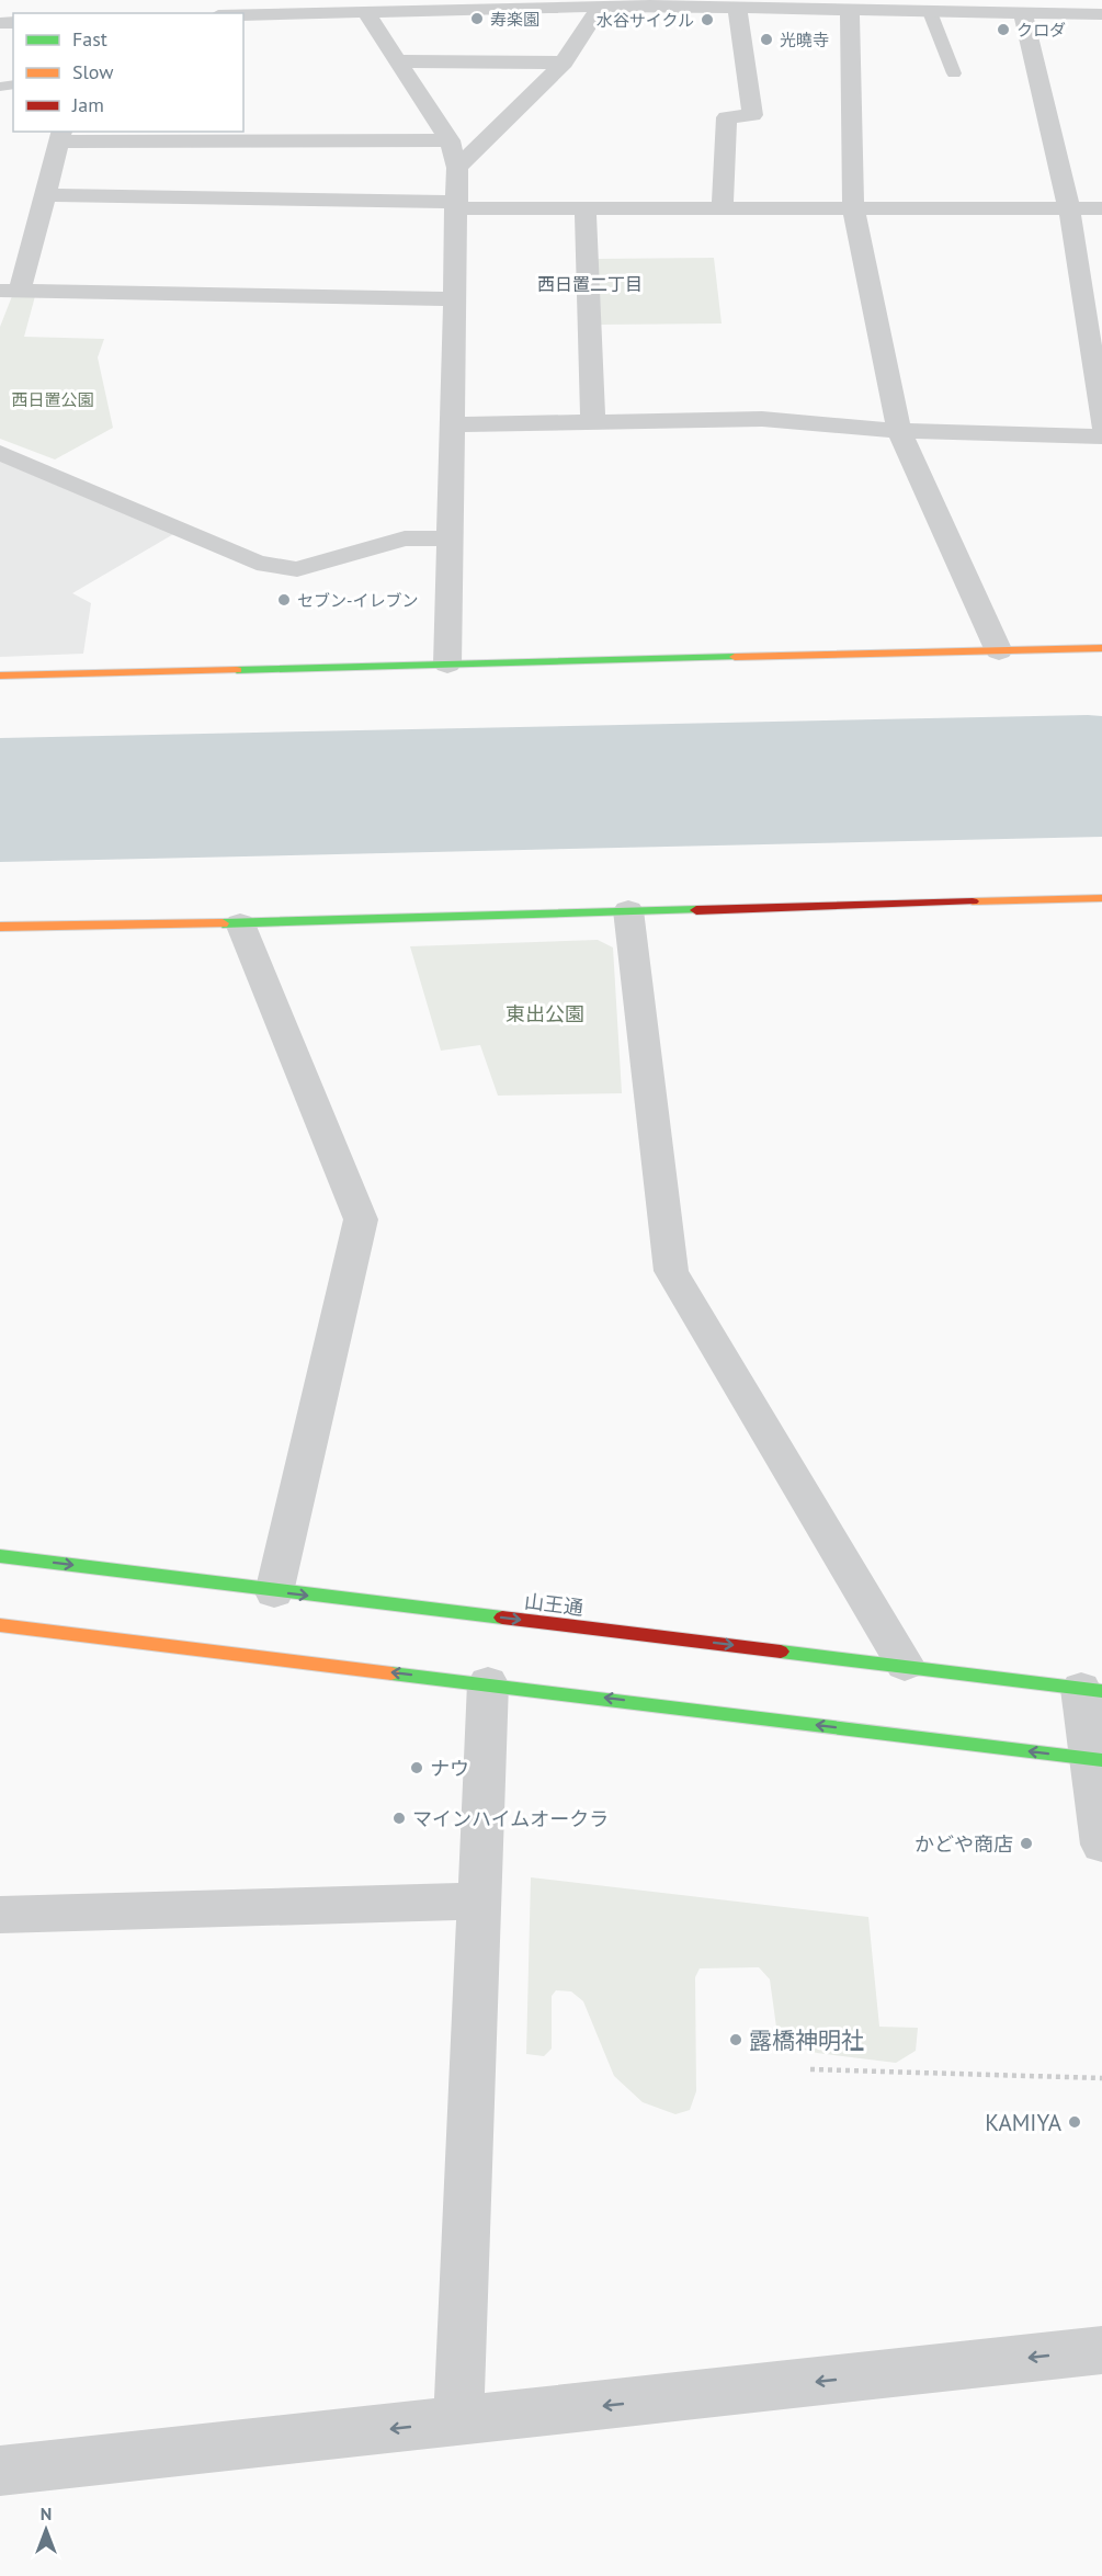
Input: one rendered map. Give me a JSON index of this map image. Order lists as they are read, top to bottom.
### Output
{
  "streets": {
    "street": ["山王通"]
  },
  "districts": ["西日置二丁目"],
  "parks": ["西日置公園", "東出公園"],
  "places": [
    "寿楽園",
    "水谷サイクル",
    "クロダ",
    "光曉寺",
    "セブン-イレブン",
    "ナウ",
    "マインハイムオークラ",
    "かどや商店",
    "露橋神明社",
    "KAMIYA"
  ],
  "legend": ["Fast", "Slow", "Jam"],
  "north": "top"
}
